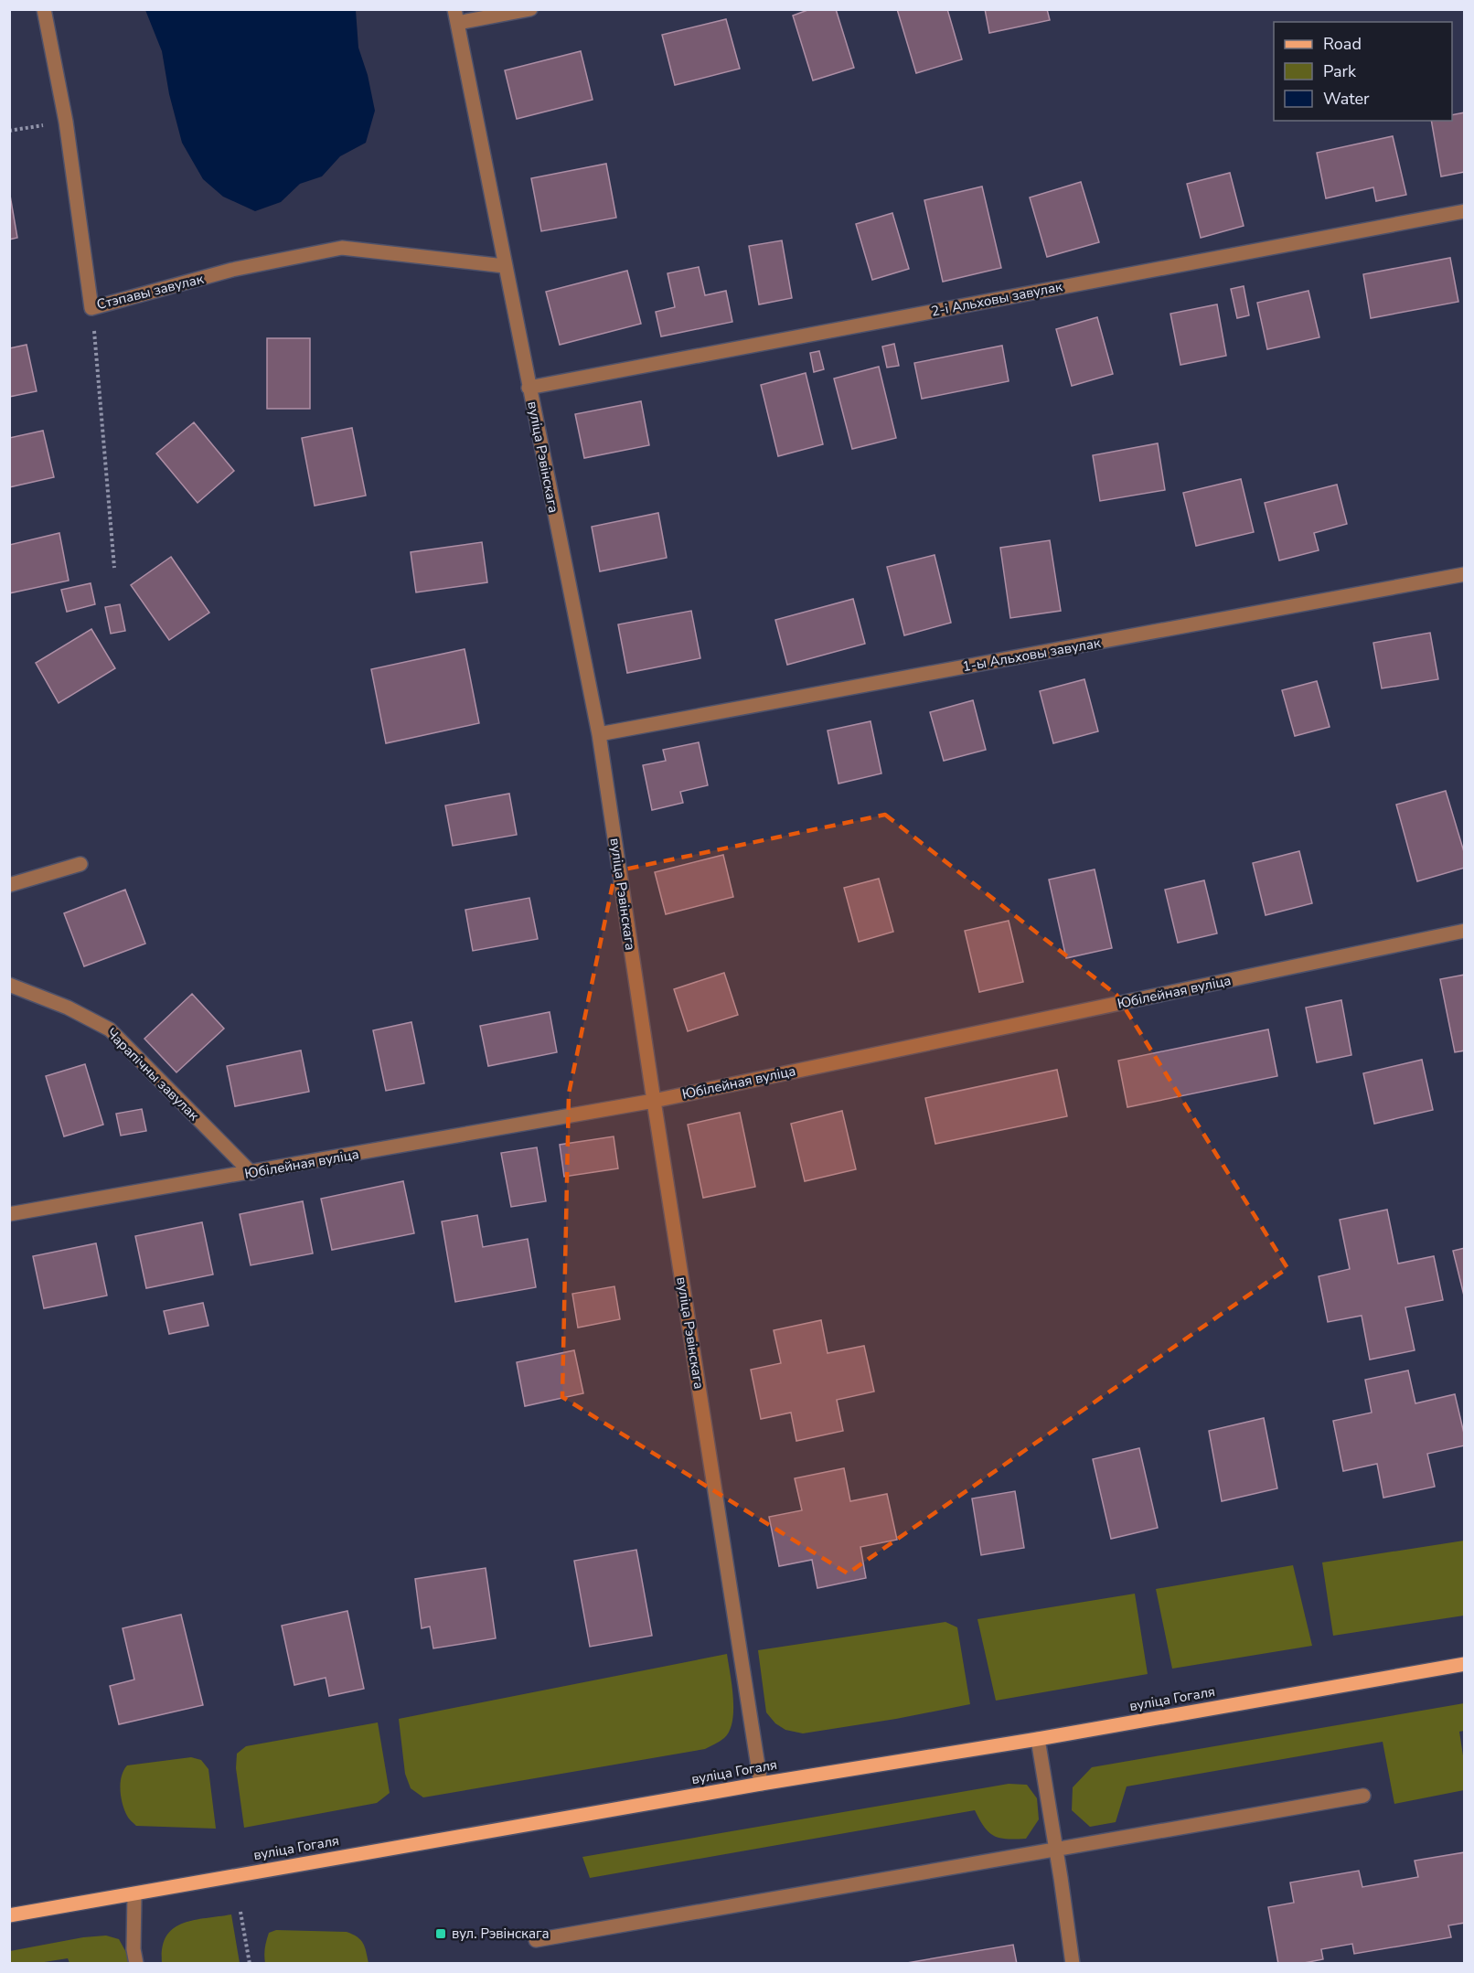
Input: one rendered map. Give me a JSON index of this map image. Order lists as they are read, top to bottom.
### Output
{
  "streets": {
    "main road": ["вуліца Гогаля"],
    "street": [
      "Стэпавы завулак",
      "2-і Альховы завулак",
      "вуліца Рэвінскага",
      "1-ы Альховы завулак",
      "Юбілейная вуліца",
      "Чарапічны завулак"
    ]
  },
  "crossings": [
    ["Стэпавы завулак", "вуліца Рэвінскага"],
    ["2-і Альховы завулак", "вуліца Рэвінскага"],
    ["вуліца Рэвінскага", "1-ы Альховы завулак"],
    ["вуліца Рэвінскага", "Юбілейная вуліца"],
    ["вуліца Рэвінскага", "вуліца Гогаля"],
    ["Юбілейная вуліца", "Чарапічны завулак"]
  ],
  "places": {
    "transit": ["вул. Рэвінскага"]
  },
  "legend": ["Road", "Park", "Water"]
}
